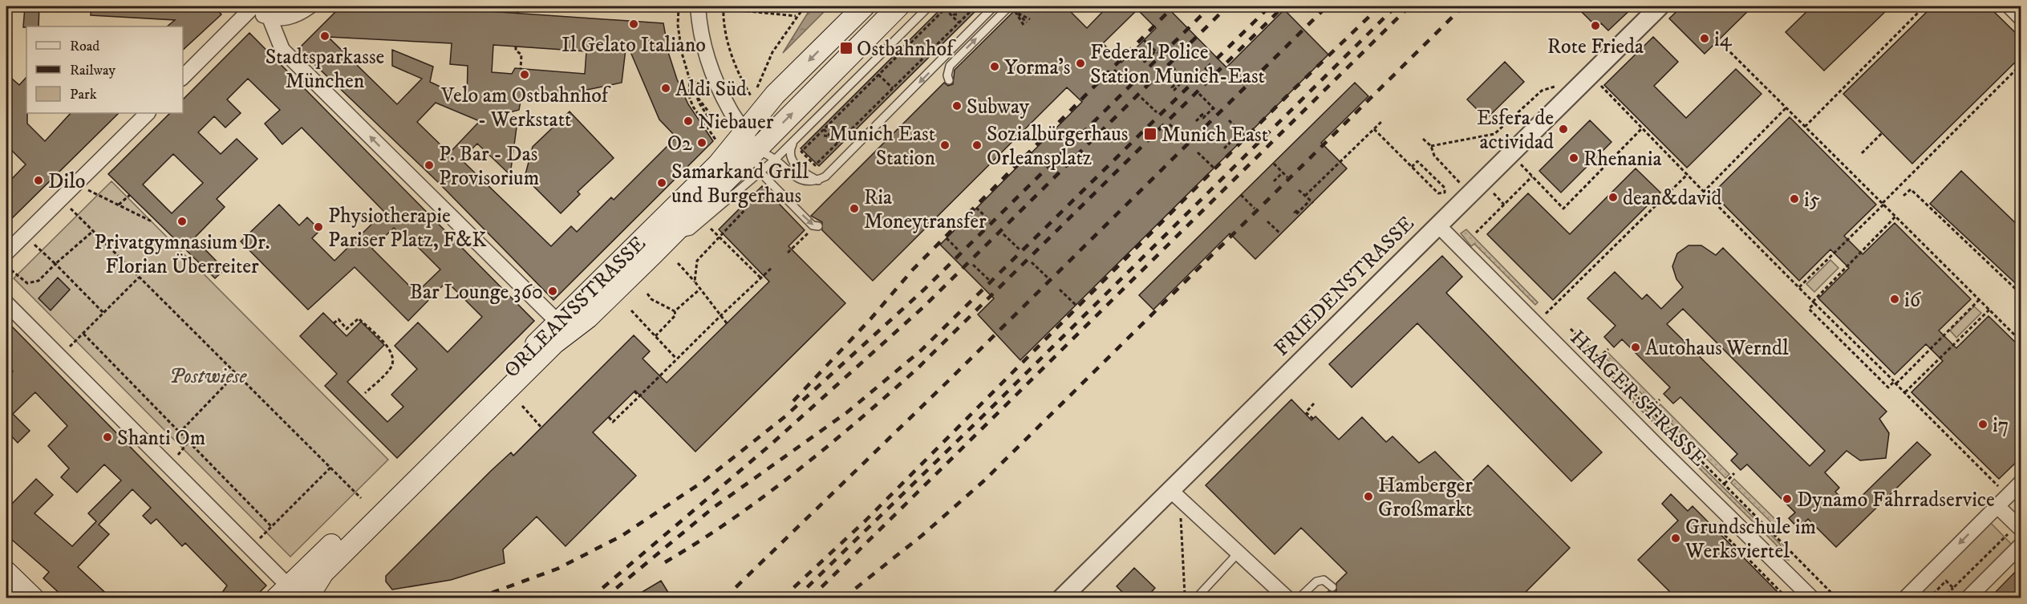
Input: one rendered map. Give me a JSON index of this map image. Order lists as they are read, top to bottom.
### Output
{
  "streets": {
    "main road": ["ORLEANSSTRASSE"],
    "street": ["FRIEDENSTRASSE", "HAAGER STRASSE"]
  },
  "crossings": [
    ["FRIEDENSTRASSE", "HAAGER STRASSE"]
  ],
  "parks": ["Postwiese"],
  "places": {
    "other": [
      "Il Gelato Italiano",
      "Rote Frieda",
      "Stadtsparkasse München",
      "i4",
      "Federal Police Station Munich-East",
      "Yorma's",
      "Velo am Ostbahnhof - Werkstatt",
      "Aldi Süd",
      "Subway",
      "Niebauer",
      "Esfera de actividad",
      "O2",
      "Munich East Station",
      "Sozialbürgerhaus Orleansplatz",
      "Rhenania",
      "P. Bar - Das Provisorium",
      "Dilo",
      "Samarkand Grill und Burgerhaus",
      "dean&david",
      "i5",
      "Ria Moneytransfer",
      "Privatgymnasium Dr. Florian Überreiter",
      "Physiotherapie Pariser Platz, F&K",
      "Bar Lounge 360",
      "i6",
      "Autohaus Werndl",
      "i7",
      "Shanti Om",
      "Hamberger Großmarkt",
      "Dynamo Fahrradservice",
      "Grundschule im Werksviertel"
    ],
    "transit": ["Ostbahnhof", "Munich East"]
  },
  "legend": ["Road", "Railway", "Park"]
}
